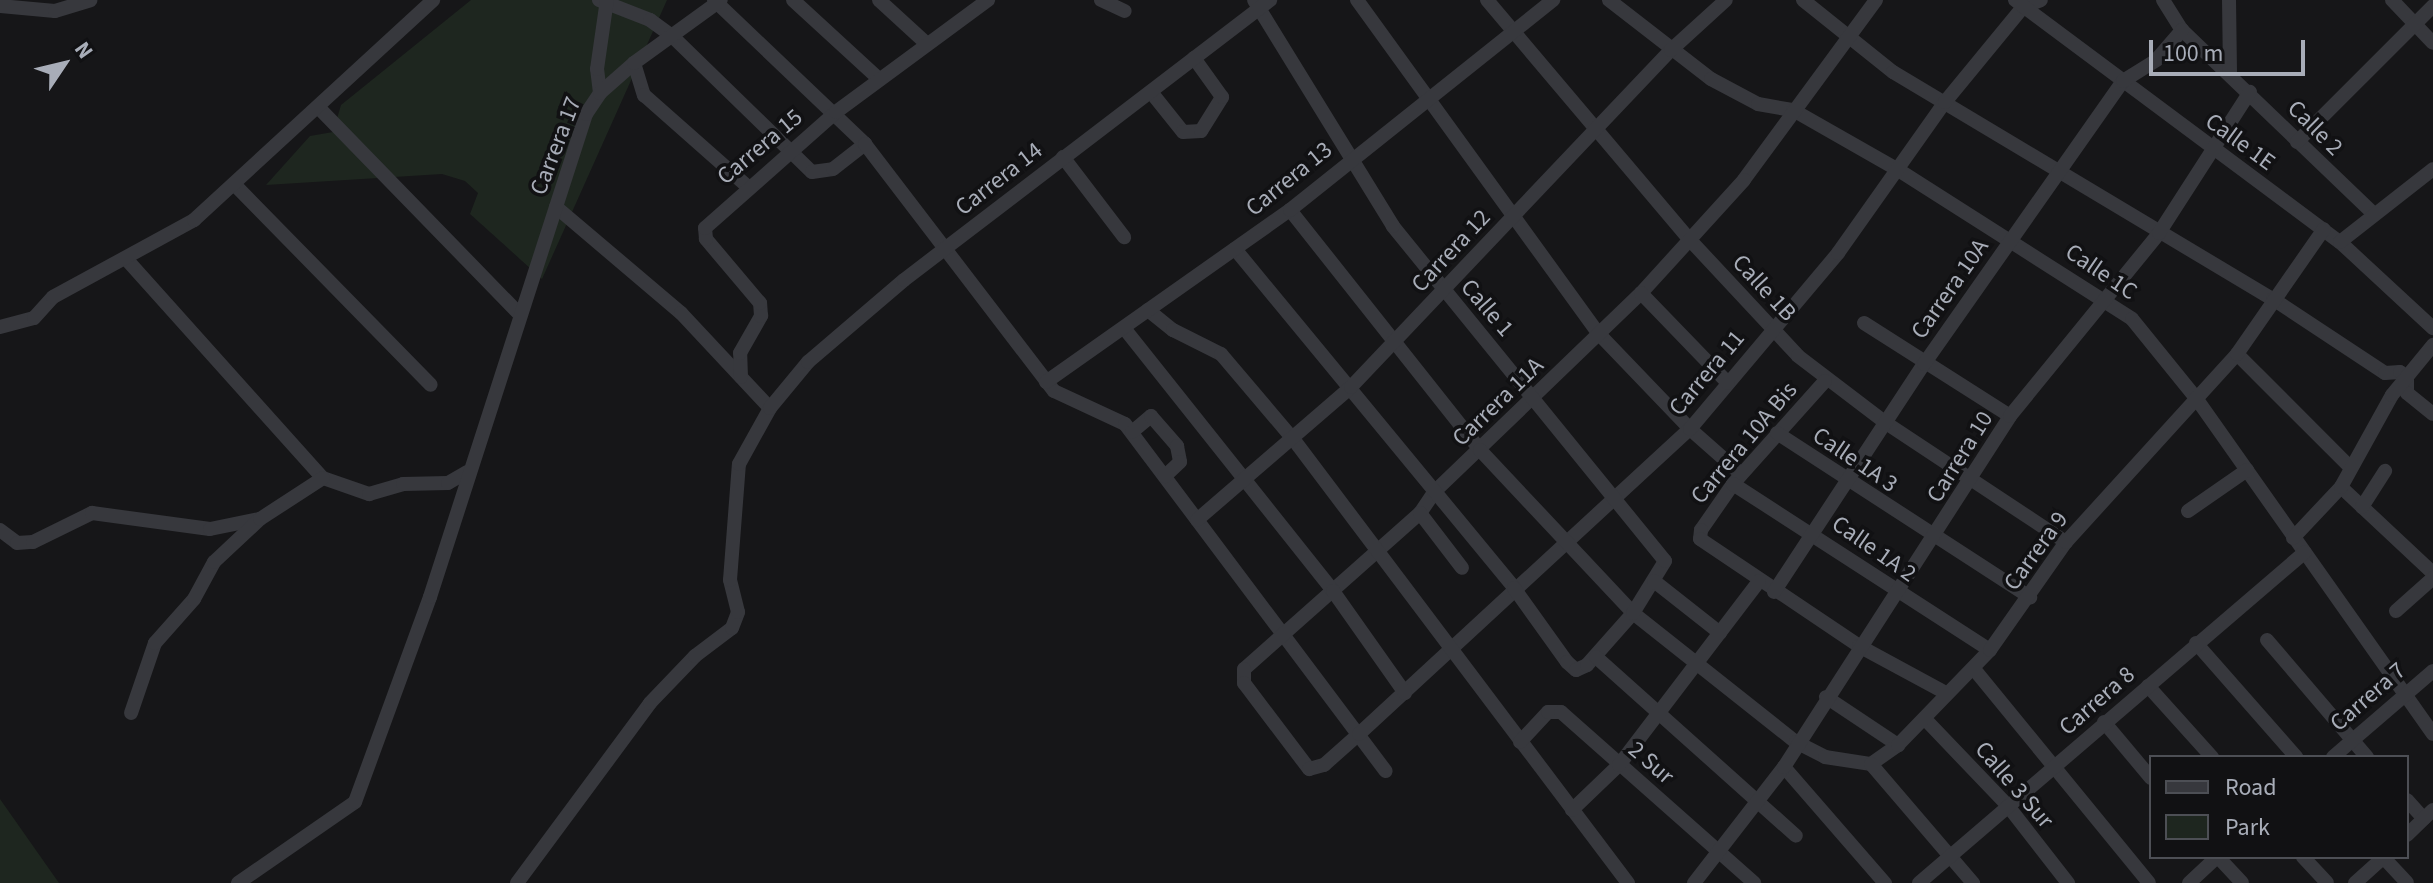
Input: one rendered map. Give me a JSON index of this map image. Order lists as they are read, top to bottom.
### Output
{
  "streets": {
    "street": [
      "Calle 2",
      "Calle 1E",
      "Carrera 17",
      "Carrera 15",
      "Carrera 14",
      "Carrera 13",
      "Carrera 12",
      "Calle 1C",
      "Calle 1B",
      "Carrera 10A",
      "Calle 1",
      "Carrera 11",
      "Carrera 11A",
      "Carrera 10A Bis",
      "Carrera 10",
      "Calle 1A 3",
      "Calle 1A 2",
      "Carrera 9",
      "Carrera 7",
      "Carrera 8",
      "2 Sur",
      "Calle 3 Sur"
    ]
  },
  "crossings": [
    ["Calle 2", "Carrera 10A"],
    ["Calle 2", "Carrera 10"],
    ["Calle 1E", "Carrera 10A"],
    ["Calle 1E", "Carrera 11"],
    ["Calle 1E", "Carrera 10"],
    ["Calle 1E", "Carrera 9"],
    ["Carrera 14", "Calle 1"],
    ["Carrera 13", "Calle 1B"],
    ["Carrera 13", "Calle 1"],
    ["Carrera 13", "Calle 1A 2"],
    ["Carrera 12", "Calle 1C"],
    ["Carrera 12", "Calle 1B"],
    ["Carrera 12", "Calle 1"],
    ["Carrera 12", "Calle 1A 2"],
    ["Calle 1C", "Carrera 10A"],
    ["Calle 1C", "Carrera 11"],
    ["Calle 1C", "Carrera 11A"],
    ["Calle 1C", "Carrera 10"],
    ["Calle 1C", "Carrera 9"],
    ["Calle 1C", "Carrera 7"],
    ["Calle 1C", "Carrera 8"],
    ["Calle 1B", "Carrera 10A"],
    ["Calle 1B", "Carrera 11"],
    ["Calle 1B", "Carrera 11A"],
    ["Calle 1B", "Carrera 10A Bis"],
    ["Calle 1B", "Carrera 10"],
    ["Calle 1B", "Carrera 9"],
    ["Carrera 10A", "Calle 1A 3"],
    ["Carrera 10A", "Calle 1A 2"],
    ["Calle 1", "Carrera 11"],
    ["Calle 1", "Carrera 11A"],
    ["Carrera 11", "Carrera 11A"],
    ["Carrera 11", "Calle 1A 2"],
    ["Carrera 11A", "Calle 1A 2"],
    ["Carrera 10A Bis", "Calle 1A 3"],
    ["Carrera 10A Bis", "Calle 1A 2"],
    ["Carrera 10", "Calle 1A 3"],
    ["Carrera 10", "Calle 1A 2"],
    ["Carrera 10", "2 Sur"],
    ["Calle 1A 3", "Carrera 9"],
    ["Calle 1A 2", "Carrera 9"],
    ["Carrera 9", "Calle 3 Sur"],
    ["Carrera 8", "Calle 3 Sur"]
  ],
  "legend": ["Road", "Park"],
  "scale_bar": "100 m",
  "north": "top right"
}
